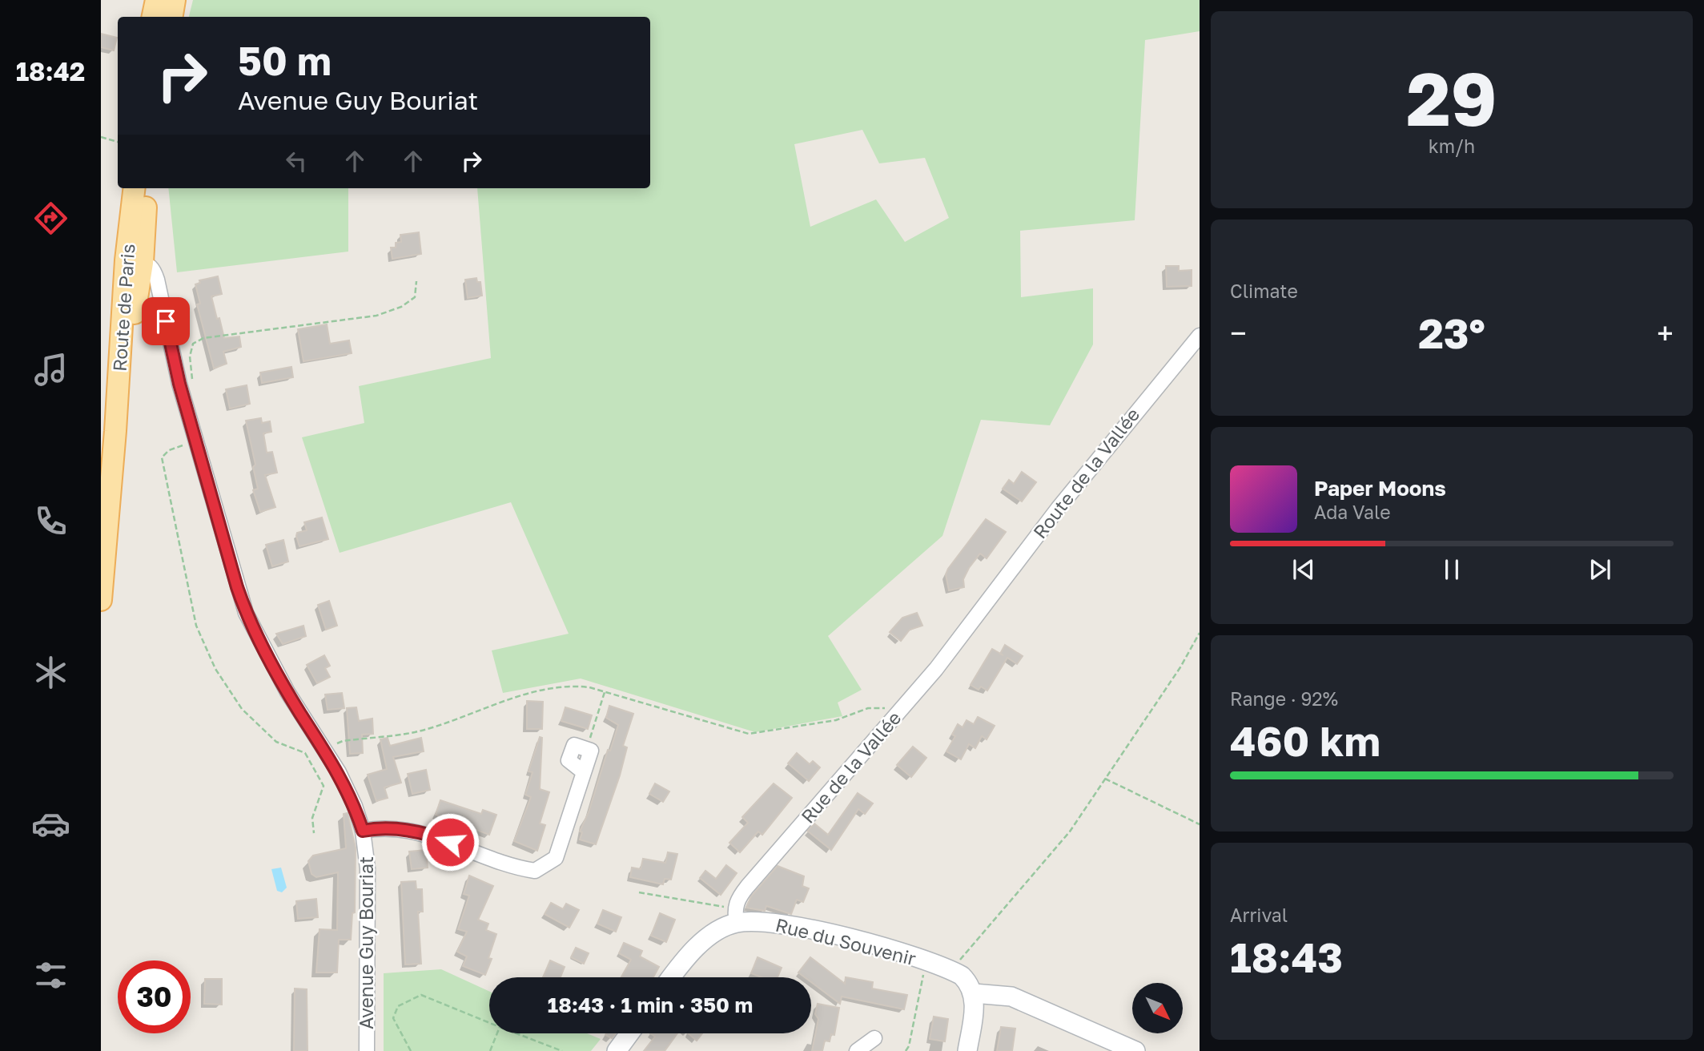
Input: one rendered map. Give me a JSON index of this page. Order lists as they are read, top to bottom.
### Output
{
  "streets": {
    "main road": ["Route de Paris"],
    "street": [
      "Route de la Vallée",
      "Rue de la Vallée",
      "Rue du Souvenir",
      "Avenue Guy Bouriat"
    ]
  },
  "crossings": [
    ["Route de Paris", "Avenue Guy Bouriat"],
    ["Route de la Vallée", "Rue de la Vallée"],
    ["Rue de la Vallée", "Rue du Souvenir"]
  ],
  "north": "bottom right",
  "page": {
    "tabs": "18:42",
    "tile": [
      ["29", "km/h"],
      "Climate",
      ["Range · 92%", "460 km"],
      ["Arrival", "18:43"]
    ],
    "turn": ["50 m", "Avenue Guy Bouriat"],
    "heat": ["−", "23°", "+"],
    "song": ["Paper Moons", "Ada Vale"],
    "limit": "30",
    "trip": "18:43 · 1 min · 350 m"
  }
}
